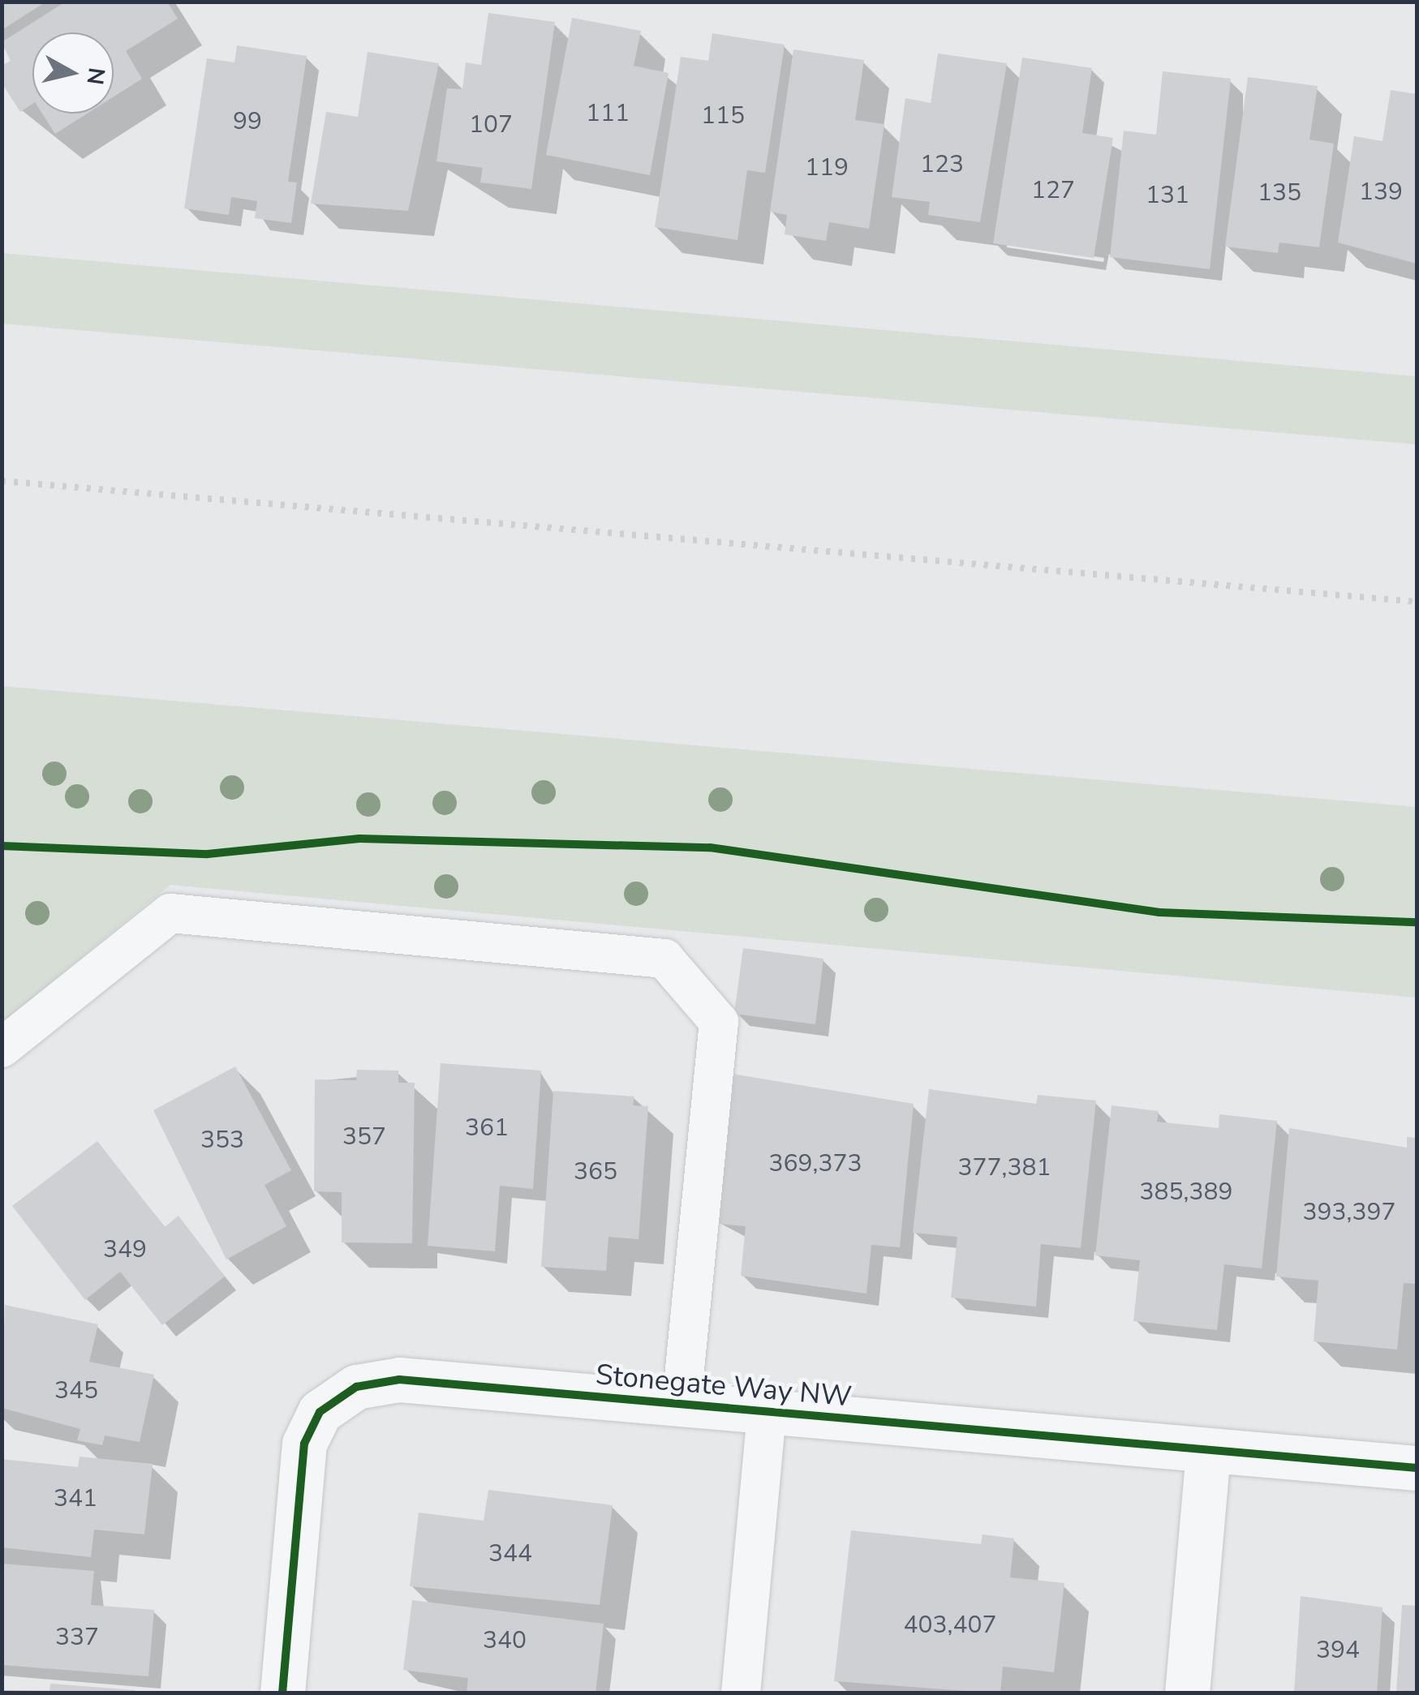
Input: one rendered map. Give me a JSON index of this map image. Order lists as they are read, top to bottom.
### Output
{
  "streets": {
    "street": ["Stonegate Way NW"]
  },
  "house_numbers": [
    "111",
    "115",
    "99",
    "107",
    "123",
    "119",
    "127",
    "139",
    "135",
    "131",
    "361",
    "357",
    "353",
    "369,373",
    "377,381",
    "365",
    "385,389",
    "393,397",
    "349",
    "345",
    "341",
    "344",
    "403,407",
    "337",
    "340",
    "394"
  ],
  "north": "right"
}
